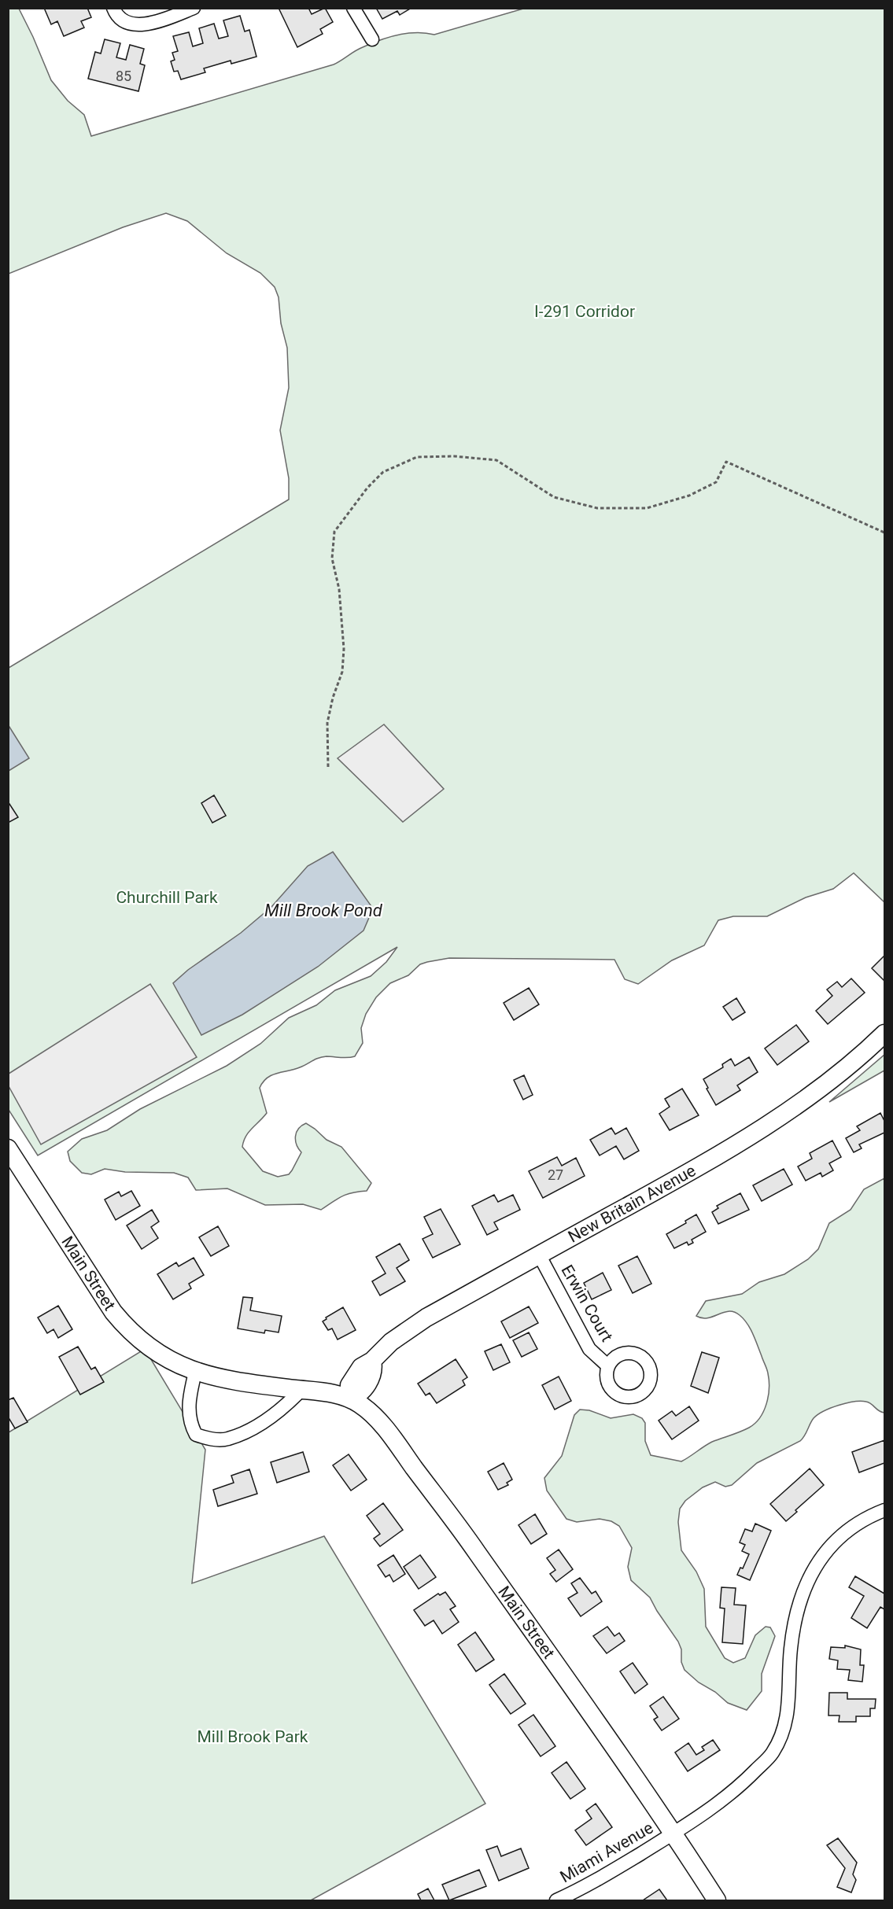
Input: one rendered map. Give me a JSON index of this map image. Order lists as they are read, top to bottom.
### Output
{
  "streets": {
    "main road": ["New Britain Avenue", "Main Street"],
    "street": ["Erwin Court", "Miami Avenue"]
  },
  "crossings": [
    ["New Britain Avenue", "Main Street"],
    ["New Britain Avenue", "Erwin Court"],
    ["Main Street", "Miami Avenue"]
  ],
  "water": ["Mill Brook Pond"],
  "parks": ["I-291 Corridor", "Churchill Park", "Mill Brook Park"],
  "house_numbers": ["85", "27"]
}
